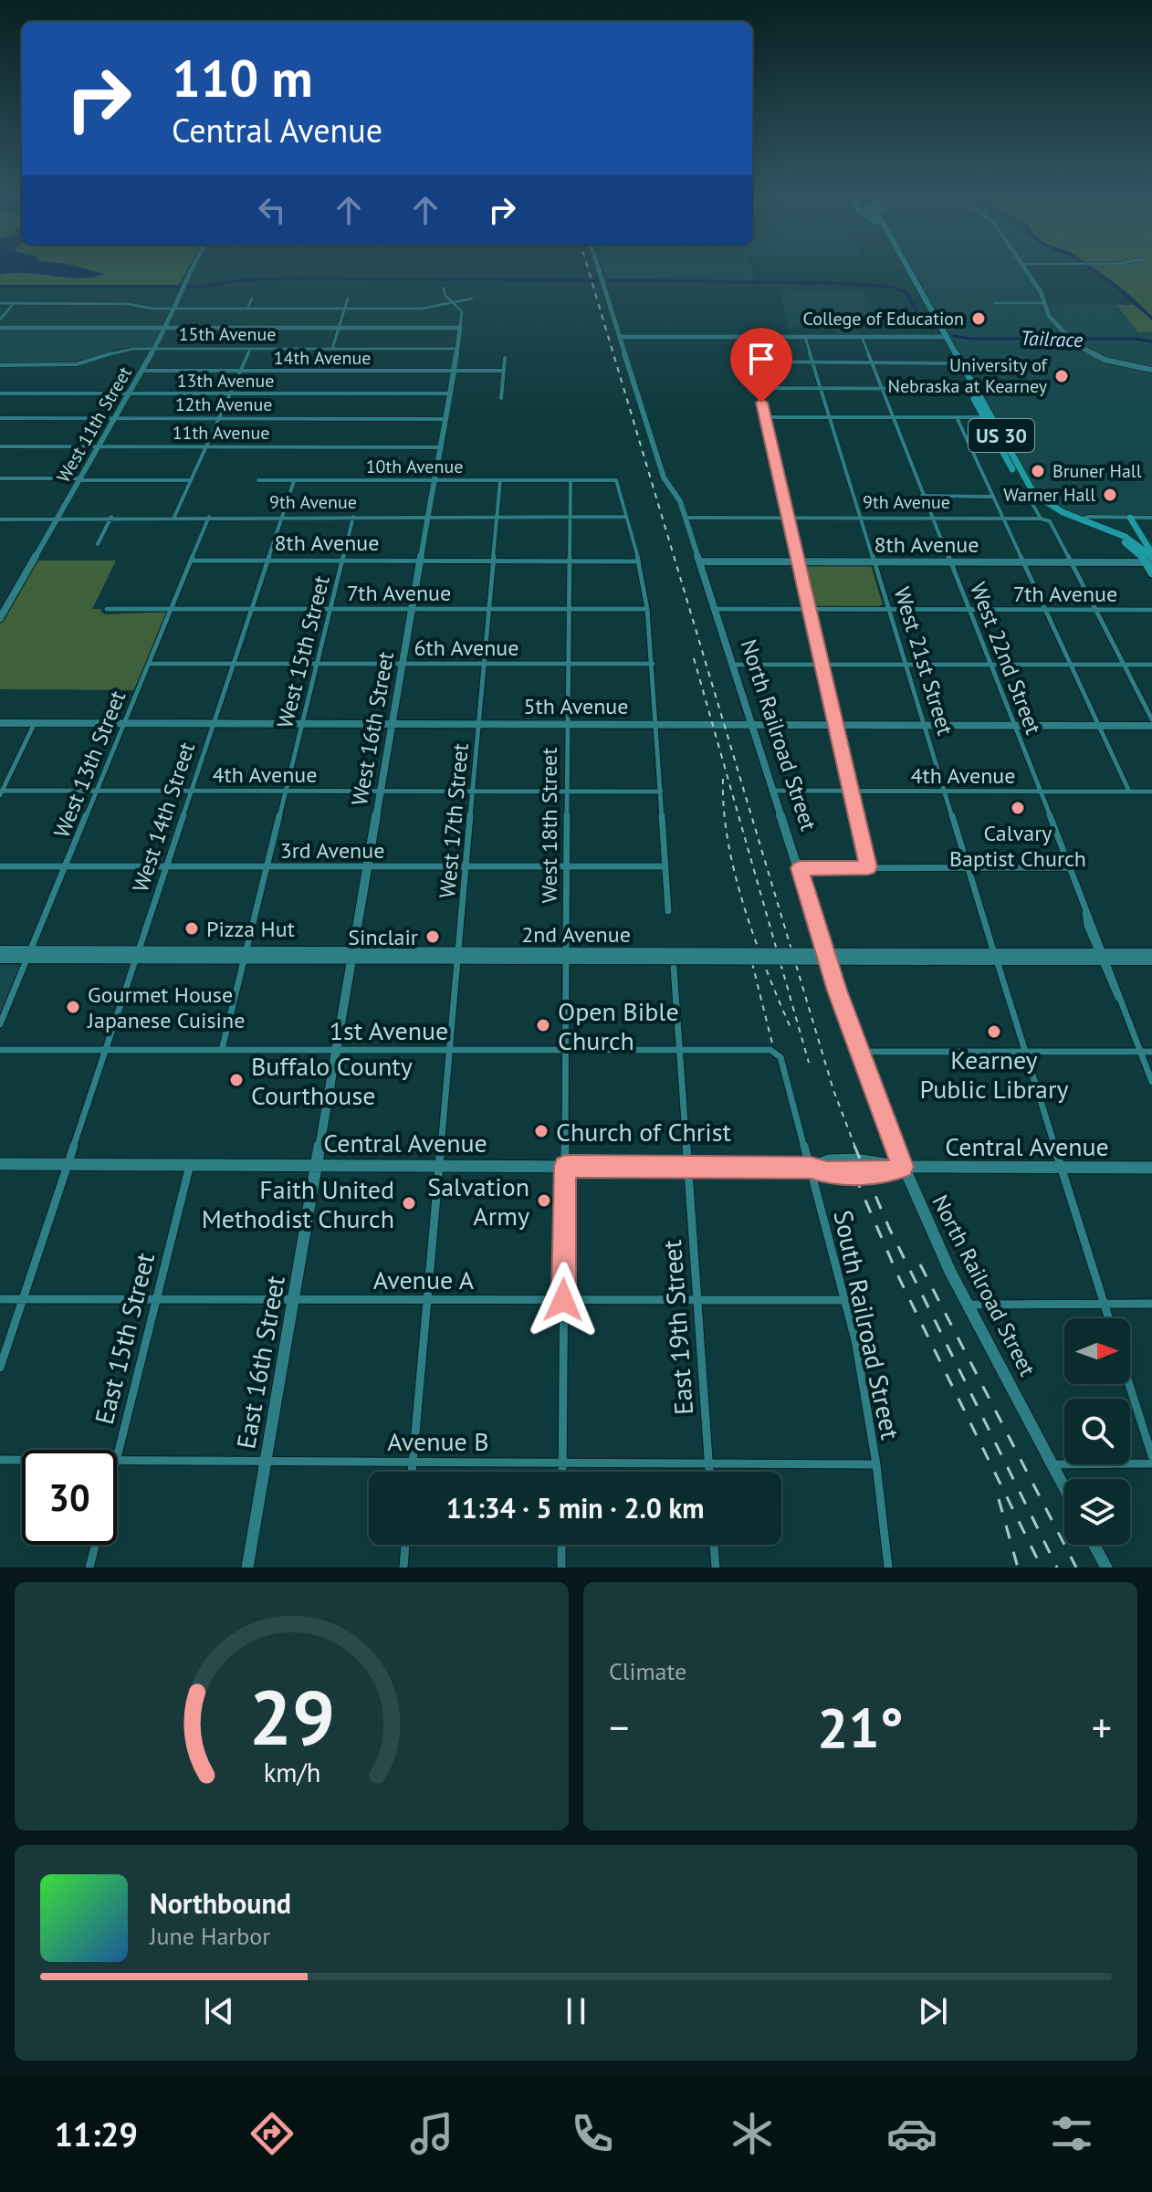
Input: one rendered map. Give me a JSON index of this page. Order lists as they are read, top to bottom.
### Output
{
  "streets": {
    "main road": ["US 30"],
    "street": [
      "15th Avenue",
      "14th Avenue",
      "13th Avenue",
      "12th Avenue",
      "West 11th Street",
      "11th Avenue",
      "10th Avenue",
      "9th Avenue",
      "8th Avenue",
      "7th Avenue",
      "6th Avenue",
      "West 15th Street",
      "West 22nd Street",
      "West 21st Street",
      "5th Avenue",
      "West 16th Street",
      "North Railroad Street",
      "West 13th Street",
      "4th Avenue",
      "West 14th Street",
      "West 17th Street",
      "West 18th Street",
      "3rd Avenue",
      "2nd Avenue",
      "1st Avenue",
      "Central Avenue",
      "Avenue A",
      "South Railroad Street",
      "East 19th Street",
      "East 15th Street",
      "East 16th Street",
      "Avenue B"
    ]
  },
  "crossings": [
    ["15th Avenue", "West 11th Street"],
    ["15th Avenue", "West 16th Street"],
    ["14th Avenue", "West 11th Street"],
    ["14th Avenue", "West 16th Street"],
    ["13th Avenue", "West 11th Street"],
    ["13th Avenue", "West 16th Street"],
    ["12th Avenue", "West 11th Street"],
    ["12th Avenue", "West 16th Street"],
    ["West 11th Street", "11th Avenue"],
    ["West 11th Street", "9th Avenue"],
    ["11th Avenue", "West 16th Street"],
    ["10th Avenue", "9th Avenue"],
    ["10th Avenue", "West 16th Street"],
    ["10th Avenue", "West 14th Street"],
    ["10th Avenue", "West 17th Street"],
    ["10th Avenue", "West 18th Street"],
    ["9th Avenue", "West 15th Street"],
    ["9th Avenue", "West 22nd Street"],
    ["9th Avenue", "West 21st Street"],
    ["9th Avenue", "West 16th Street"],
    ["9th Avenue", "North Railroad Street"],
    ["9th Avenue", "West 13th Street"],
    ["9th Avenue", "West 14th Street"],
    ["9th Avenue", "West 17th Street"],
    ["9th Avenue", "West 18th Street"],
    ["8th Avenue", "West 15th Street"],
    ["8th Avenue", "West 22nd Street"],
    ["8th Avenue", "West 21st Street"],
    ["8th Avenue", "West 16th Street"],
    ["8th Avenue", "North Railroad Street"],
    ["8th Avenue", "West 13th Street"],
    ["8th Avenue", "West 14th Street"],
    ["8th Avenue", "West 17th Street"],
    ["8th Avenue", "West 18th Street"],
    ["7th Avenue", "West 15th Street"],
    ["7th Avenue", "West 22nd Street"],
    ["7th Avenue", "West 21st Street"],
    ["7th Avenue", "West 16th Street"],
    ["7th Avenue", "North Railroad Street"],
    ["7th Avenue", "West 13th Street"],
    ["7th Avenue", "West 14th Street"],
    ["7th Avenue", "West 17th Street"],
    ["7th Avenue", "West 18th Street"],
    ["6th Avenue", "West 15th Street"],
    ["6th Avenue", "West 16th Street"],
    ["6th Avenue", "West 13th Street"],
    ["6th Avenue", "West 14th Street"],
    ["6th Avenue", "West 17th Street"],
    ["6th Avenue", "West 18th Street"],
    ["West 15th Street", "5th Avenue"],
    ["West 15th Street", "4th Avenue"],
    ["West 15th Street", "3rd Avenue"],
    ["West 15th Street", "2nd Avenue"],
    ["West 15th Street", "1st Avenue"],
    ["West 22nd Street", "5th Avenue"],
    ["West 22nd Street", "4th Avenue"],
    ["West 22nd Street", "2nd Avenue"],
    ["West 21st Street", "5th Avenue"],
    ["West 21st Street", "4th Avenue"],
    ["West 21st Street", "2nd Avenue"],
    ["West 21st Street", "Central Avenue"],
    ["5th Avenue", "West 16th Street"],
    ["5th Avenue", "North Railroad Street"],
    ["5th Avenue", "West 13th Street"],
    ["5th Avenue", "West 14th Street"],
    ["5th Avenue", "West 17th Street"],
    ["5th Avenue", "West 18th Street"],
    ["West 16th Street", "4th Avenue"],
    ["West 16th Street", "3rd Avenue"],
    ["West 16th Street", "2nd Avenue"],
    ["West 16th Street", "1st Avenue"],
    ["West 16th Street", "Central Avenue"],
    ["West 16th Street", "East 16th Street"],
    ["North Railroad Street", "4th Avenue"],
    ["North Railroad Street", "Central Avenue"],
    ["West 13th Street", "4th Avenue"],
    ["West 13th Street", "3rd Avenue"],
    ["West 13th Street", "2nd Avenue"],
    ["4th Avenue", "West 14th Street"],
    ["4th Avenue", "West 17th Street"],
    ["4th Avenue", "West 18th Street"],
    ["West 14th Street", "3rd Avenue"],
    ["West 14th Street", "2nd Avenue"],
    ["West 14th Street", "1st Avenue"],
    ["West 14th Street", "Central Avenue"],
    ["West 14th Street", "Avenue A"],
    ["West 17th Street", "3rd Avenue"],
    ["West 17th Street", "2nd Avenue"],
    ["West 17th Street", "1st Avenue"],
    ["West 17th Street", "Central Avenue"],
    ["West 17th Street", "Avenue A"],
    ["West 17th Street", "Avenue B"],
    ["West 18th Street", "3rd Avenue"],
    ["West 18th Street", "2nd Avenue"],
    ["West 18th Street", "1st Avenue"],
    ["West 18th Street", "Central Avenue"],
    ["West 18th Street", "Avenue A"],
    ["West 18th Street", "Avenue B"],
    ["1st Avenue", "South Railroad Street"],
    ["1st Avenue", "East 19th Street"],
    ["Central Avenue", "South Railroad Street"],
    ["Central Avenue", "East 19th Street"],
    ["Central Avenue", "East 15th Street"],
    ["Central Avenue", "East 16th Street"],
    ["Avenue A", "South Railroad Street"],
    ["Avenue A", "East 19th Street"],
    ["Avenue A", "East 15th Street"],
    ["Avenue A", "East 16th Street"],
    ["South Railroad Street", "Avenue B"],
    ["East 19th Street", "Avenue B"],
    ["East 16th Street", "Avenue B"]
  ],
  "water": ["Tailrace"],
  "places": [
    "College of Education",
    "University of Nebraska at Kearney",
    "Bruner Hall",
    "Warner Hall",
    "Calvary Baptist Church",
    "Pizza Hut",
    "Sinclair",
    "Gourmet House Japanese Cuisine",
    "Open Bible Church",
    "Kearney Public Library",
    "Buffalo County Courthouse",
    "Church of Christ",
    "Salvation Army",
    "Faith United Methodist Church"
  ],
  "north": "right",
  "page": {
    "turn": ["110 m", "Central Avenue"],
    "limit": "30",
    "trip": "11:34 · 5 min · 2.0 km",
    "tile": "Climate",
    "heat": ["−", "21°", "+"],
    "song": ["Northbound", "June Harbor"],
    "tabs": "11:29",
    "gauge": ["29", "km/h"]
  }
}
